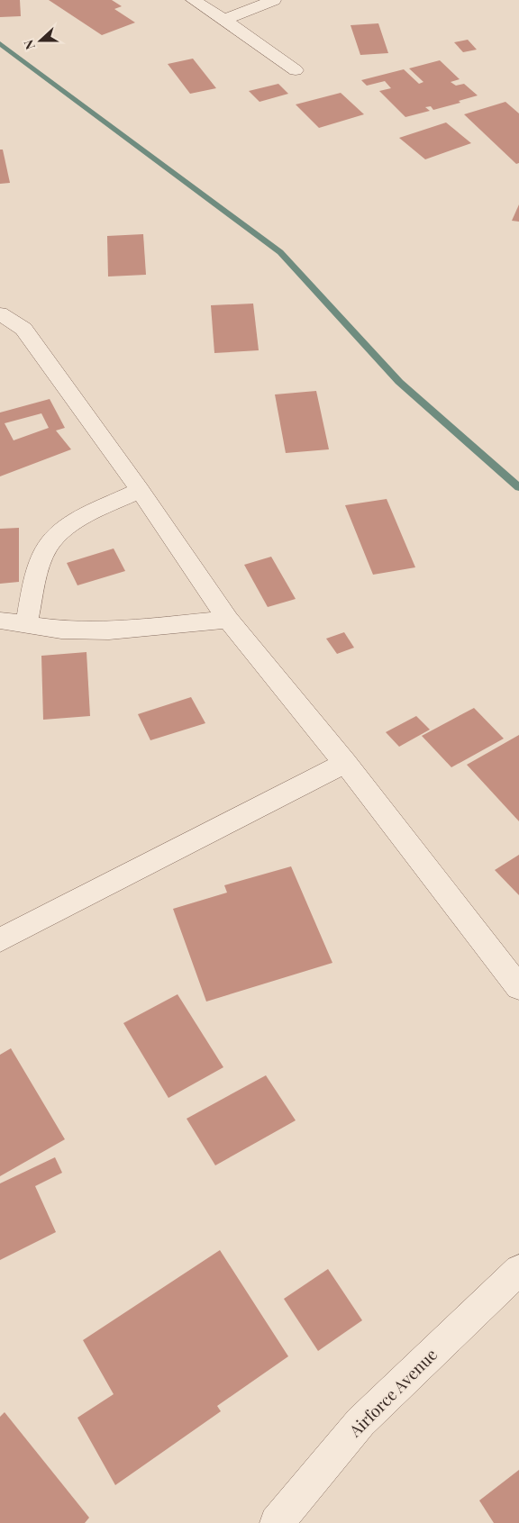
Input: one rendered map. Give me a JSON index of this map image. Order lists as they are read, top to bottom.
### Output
{
  "streets": {
    "street": ["Airforce Avenue"]
  },
  "north": "left"
}
